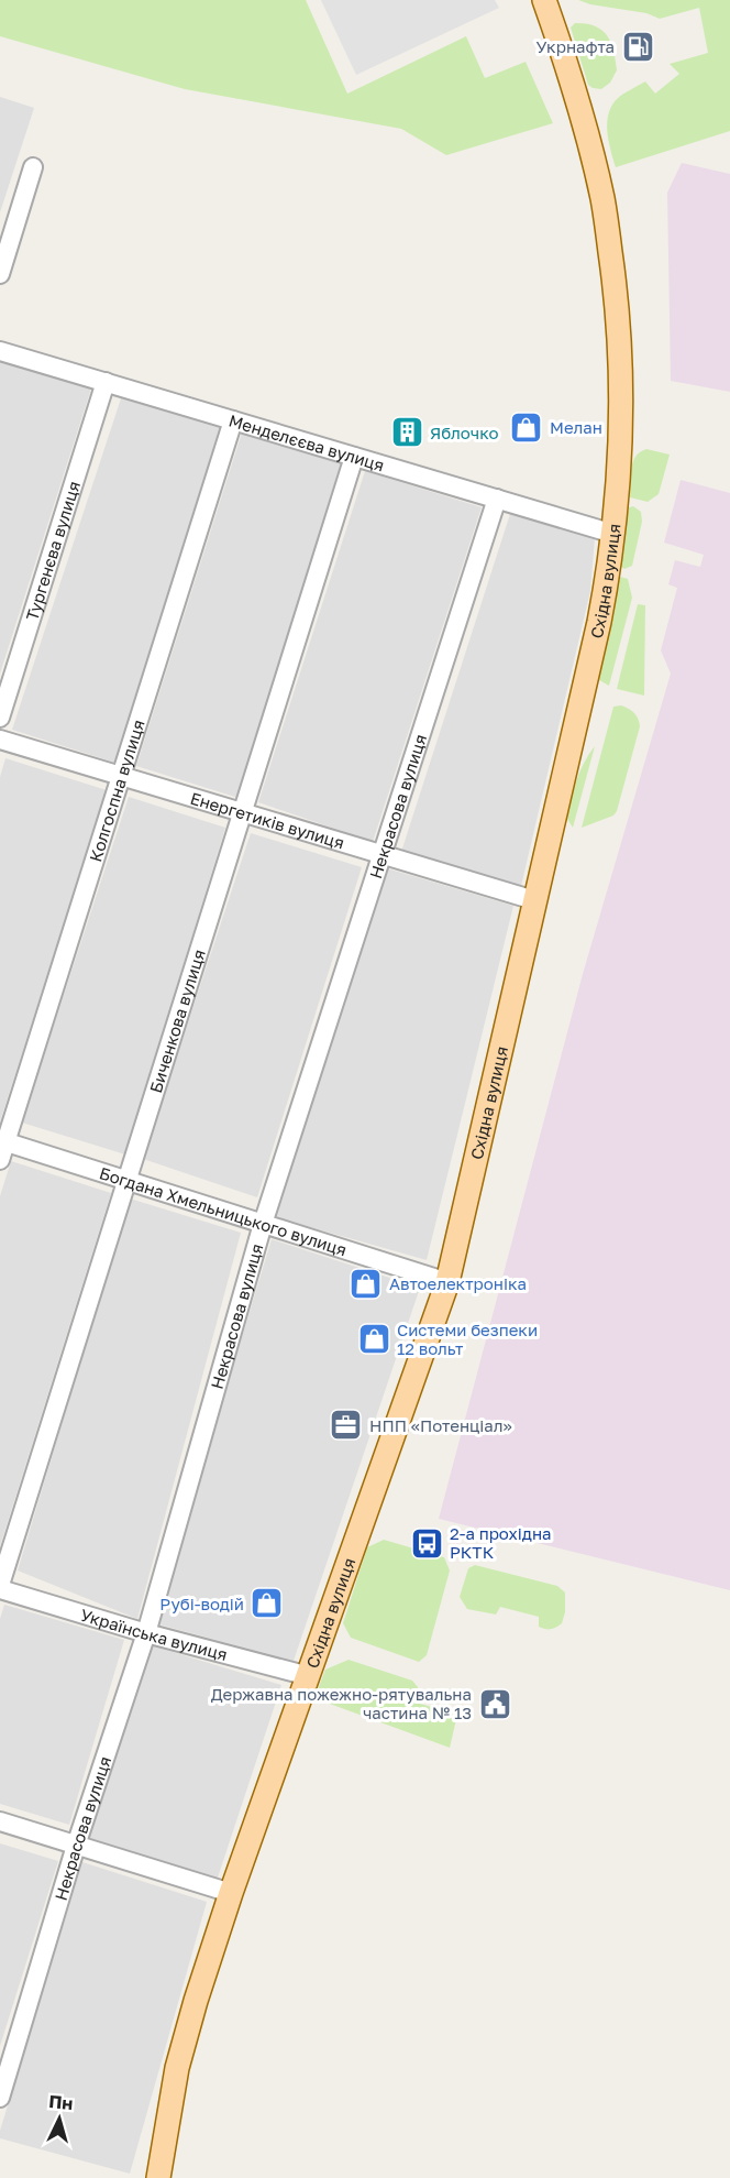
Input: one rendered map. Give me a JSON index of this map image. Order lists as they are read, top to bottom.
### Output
{
  "streets": {
    "main road": ["Східна вулиця"],
    "street": [
      "Менделєєва вулиця",
      "Тургенєва вулиця",
      "Колгоспна вулиця",
      "Некрасова вулиця",
      "Енергетиків вулиця",
      "Биченкова вулиця",
      "Богдана Хмельницького вулиця",
      "Українська вулиця"
    ]
  },
  "crossings": [
    ["Менделєєва вулиця", "Тургенєва вулиця"],
    ["Менделєєва вулиця", "Східна вулиця"],
    ["Менделєєва вулиця", "Колгоспна вулиця"],
    ["Менделєєва вулиця", "Некрасова вулиця"],
    ["Менделєєва вулиця", "Биченкова вулиця"],
    ["Східна вулиця", "Енергетиків вулиця"],
    ["Східна вулиця", "Богдана Хмельницького вулиця"],
    ["Східна вулиця", "Українська вулиця"],
    ["Колгоспна вулиця", "Енергетиків вулиця"],
    ["Колгоспна вулиця", "Богдана Хмельницького вулиця"],
    ["Некрасова вулиця", "Енергетиків вулиця"],
    ["Некрасова вулиця", "Богдана Хмельницького вулиця"],
    ["Некрасова вулиця", "Українська вулиця"],
    ["Енергетиків вулиця", "Биченкова вулиця"],
    ["Биченкова вулиця", "Богдана Хмельницького вулиця"],
    ["Биченкова вулиця", "Українська вулиця"]
  ],
  "places": {
    "fuel station": ["Укрнафта"],
    "shop": [
      "Мелан",
      "Автоелектроніка",
      "Системи безпеки 12 вольт",
      "Рубі-водій"
    ],
    "building": ["Яблочко"],
    "office": ["НПП «Потенціал»"],
    "bus stop": ["2-а прохідна РКТК"],
    "public building": ["Державна пожежно-рятувальна частина № 13"]
  },
  "north": "top"
}
